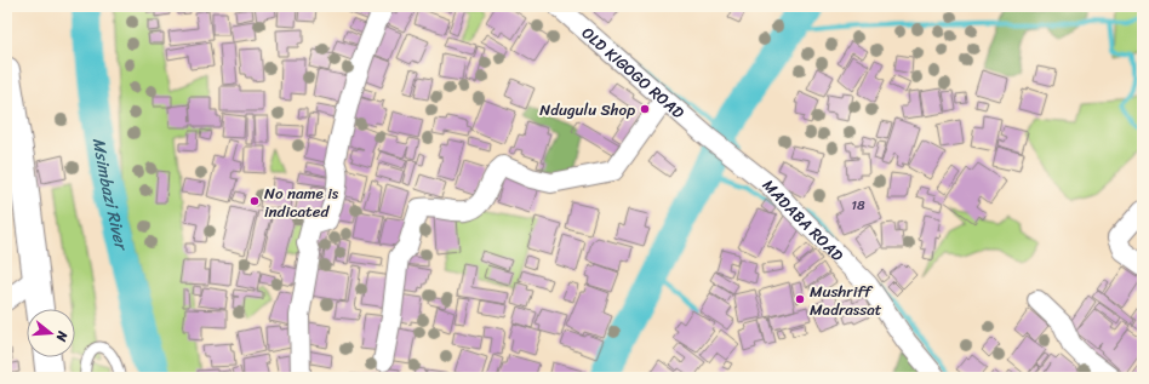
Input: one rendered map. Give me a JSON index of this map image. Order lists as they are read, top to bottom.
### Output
{
  "streets": {
    "street": ["OLD KIGOGO ROAD", "MADABA ROAD"]
  },
  "crossings": [
    ["OLD KIGOGO ROAD", "MADABA ROAD"]
  ],
  "water": ["Msimbazi River"],
  "places": ["Ndugulu Shop", "No name is indicated", "Mushriff Madrassat"],
  "house_numbers": ["18"],
  "north": "right"
}
